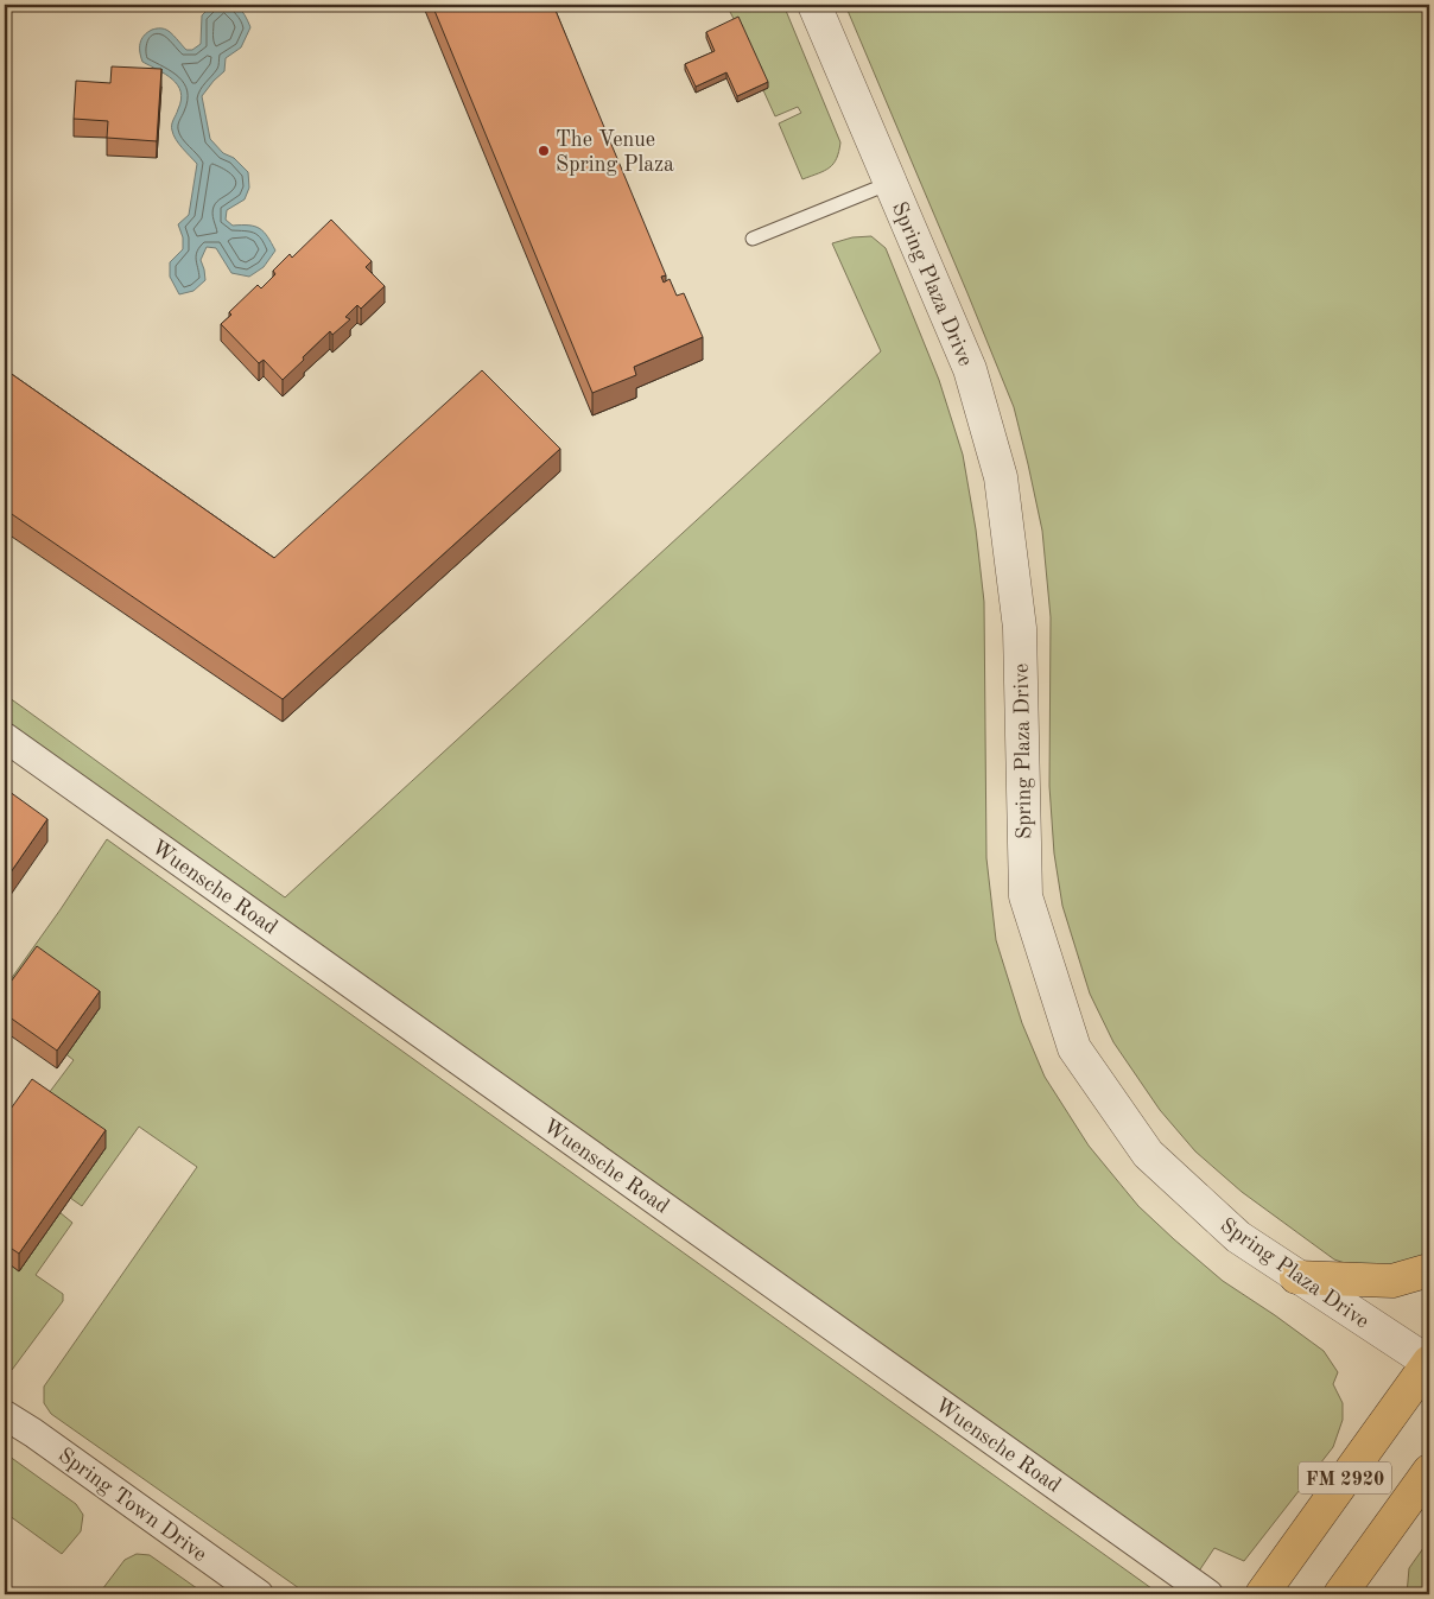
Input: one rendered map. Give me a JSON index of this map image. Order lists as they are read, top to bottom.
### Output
{
  "streets": {
    "main road": ["FM 2920"],
    "street": ["Spring Plaza Drive", "Wuensche Road", "Spring Town Drive"]
  },
  "crossings": [
    ["Spring Plaza Drive", "FM 2920"]
  ],
  "places": ["The Venue Spring Plaza"]
}
